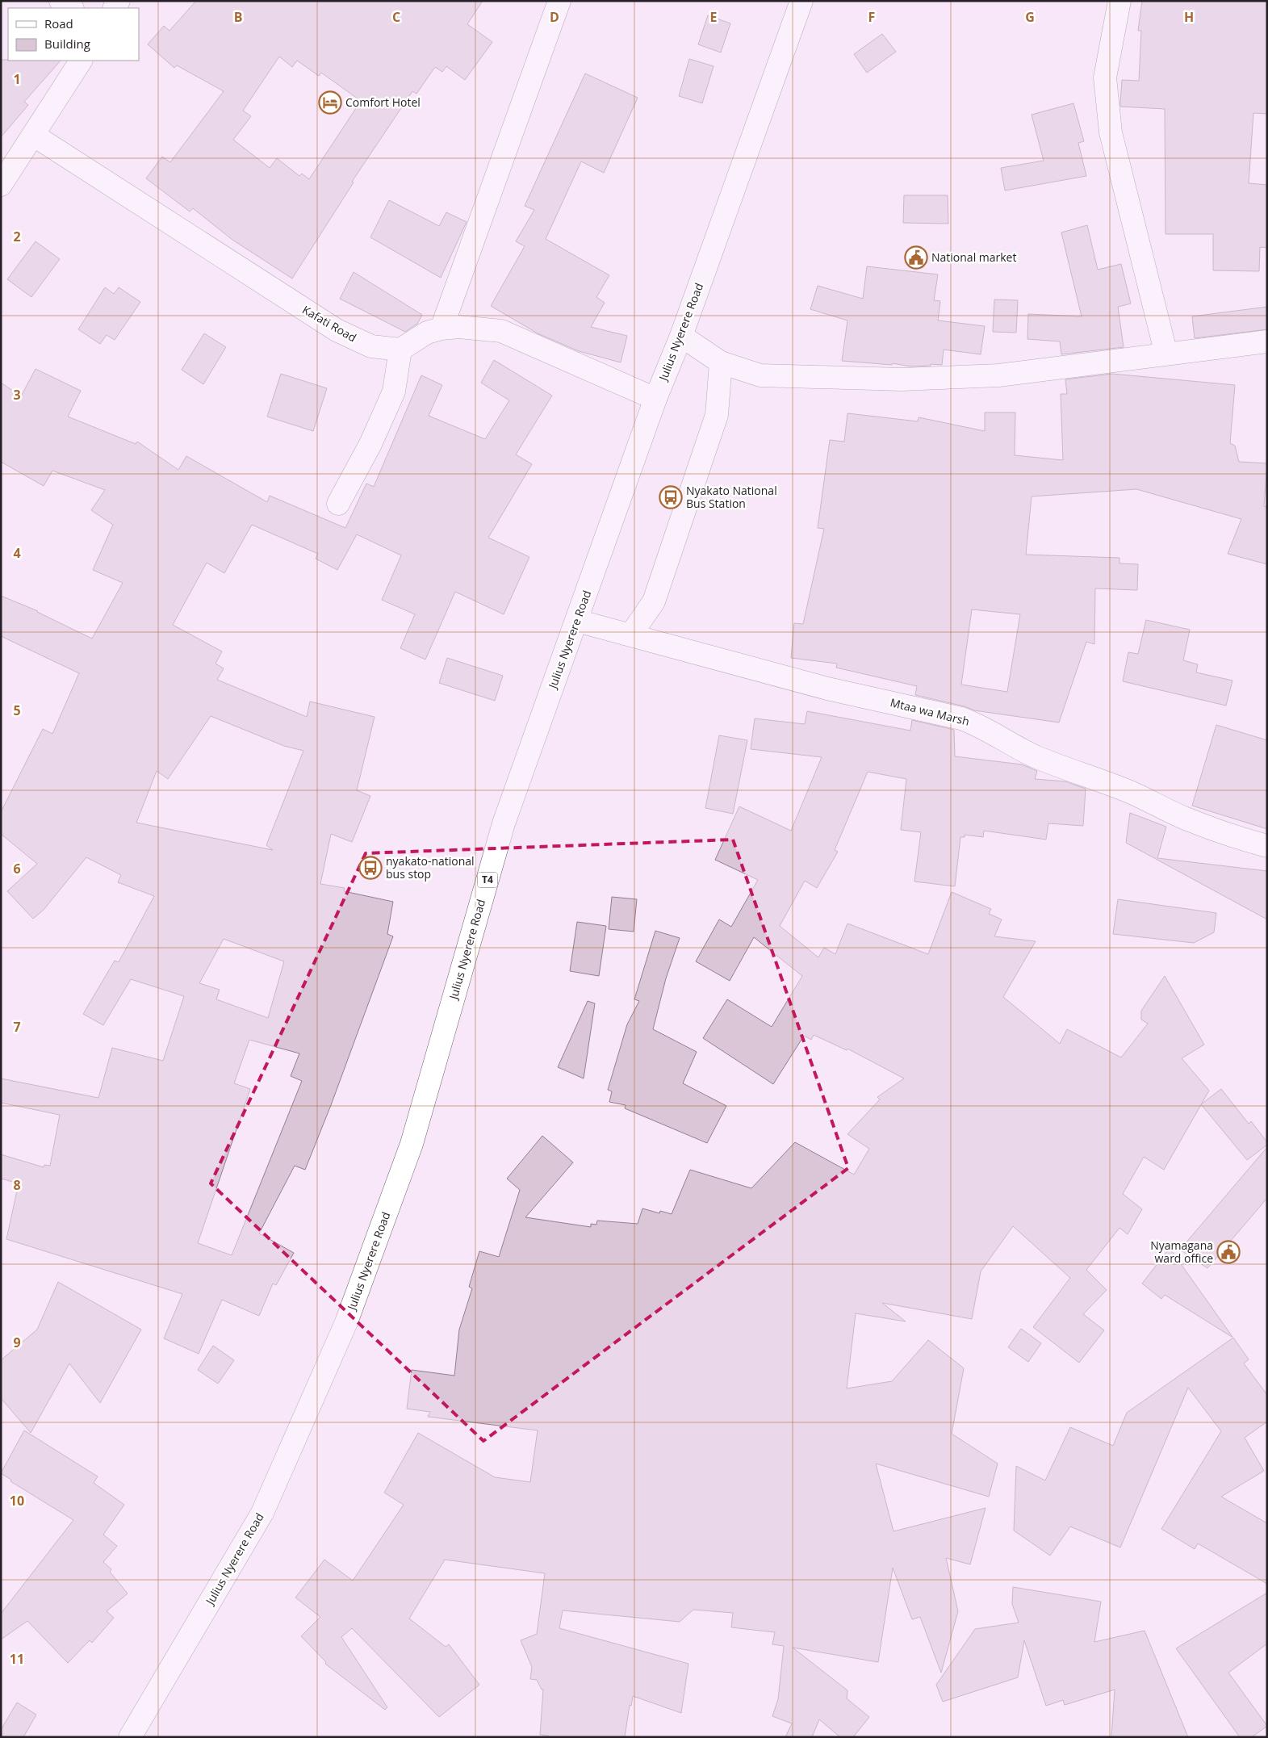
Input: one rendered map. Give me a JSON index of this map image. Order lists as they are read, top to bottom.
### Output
{
  "streets": {
    "main road": [
      "Kafati Road",
      "Julius Nyerere Road",
      "Mtaa wa Marsh",
      "T4"
    ]
  },
  "crossings": [
    ["Julius Nyerere Road", "Mtaa wa Marsh"]
  ],
  "places": {
    "hotel": ["Comfort Hotel"],
    "public building": ["National market", "Nyamagana ward office"],
    "bus stop": ["Nyakato National Bus Station", "nyakato-national bus stop"]
  },
  "legend": ["Road", "Building"],
  "grid": {
    "columns": [
      "B",
      "C",
      "D",
      "E",
      "F",
      "G",
      "H"
    ],
    "rows": [
      "1",
      "2",
      "3",
      "4",
      "5",
      "6",
      "7",
      "8",
      "9",
      "10",
      "11"
    ]
  }
}
